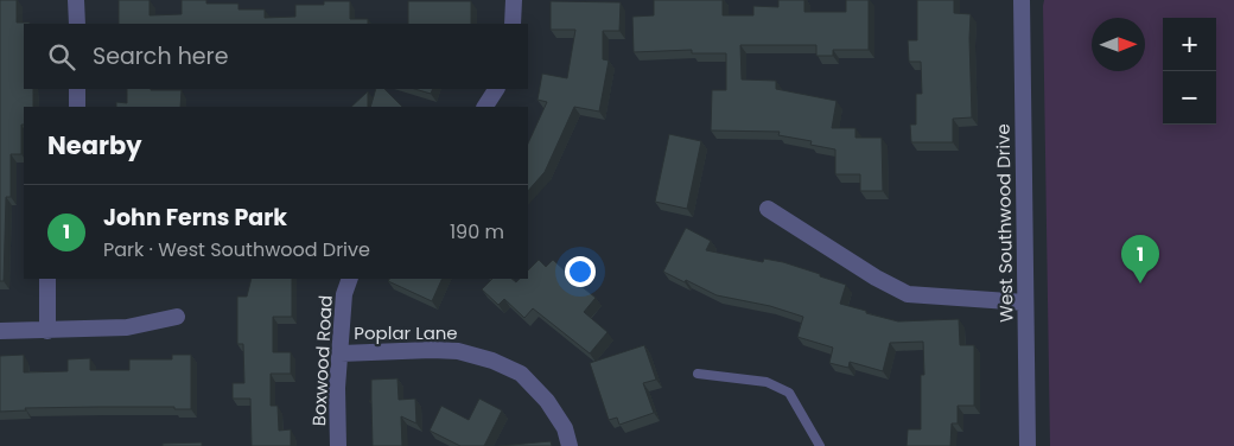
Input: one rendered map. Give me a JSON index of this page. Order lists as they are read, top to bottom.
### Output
{
  "streets": {
    "street": ["West Southwood Drive", "Poplar Lane", "Boxwood Road"]
  },
  "crossings": [
    ["Poplar Lane", "Boxwood Road"]
  ],
  "north": "right",
  "page": {
    "map_buttons": ["+", "−"],
    "search": "Search here",
    "heading": "Nearby",
    "list": [
      {
        "mark": "1",
        "name": "John Ferns Park",
        "note": "Park · West Southwood Drive",
        "value": "190 m"
      }
    ],
    "pins": "1"
  }
}
